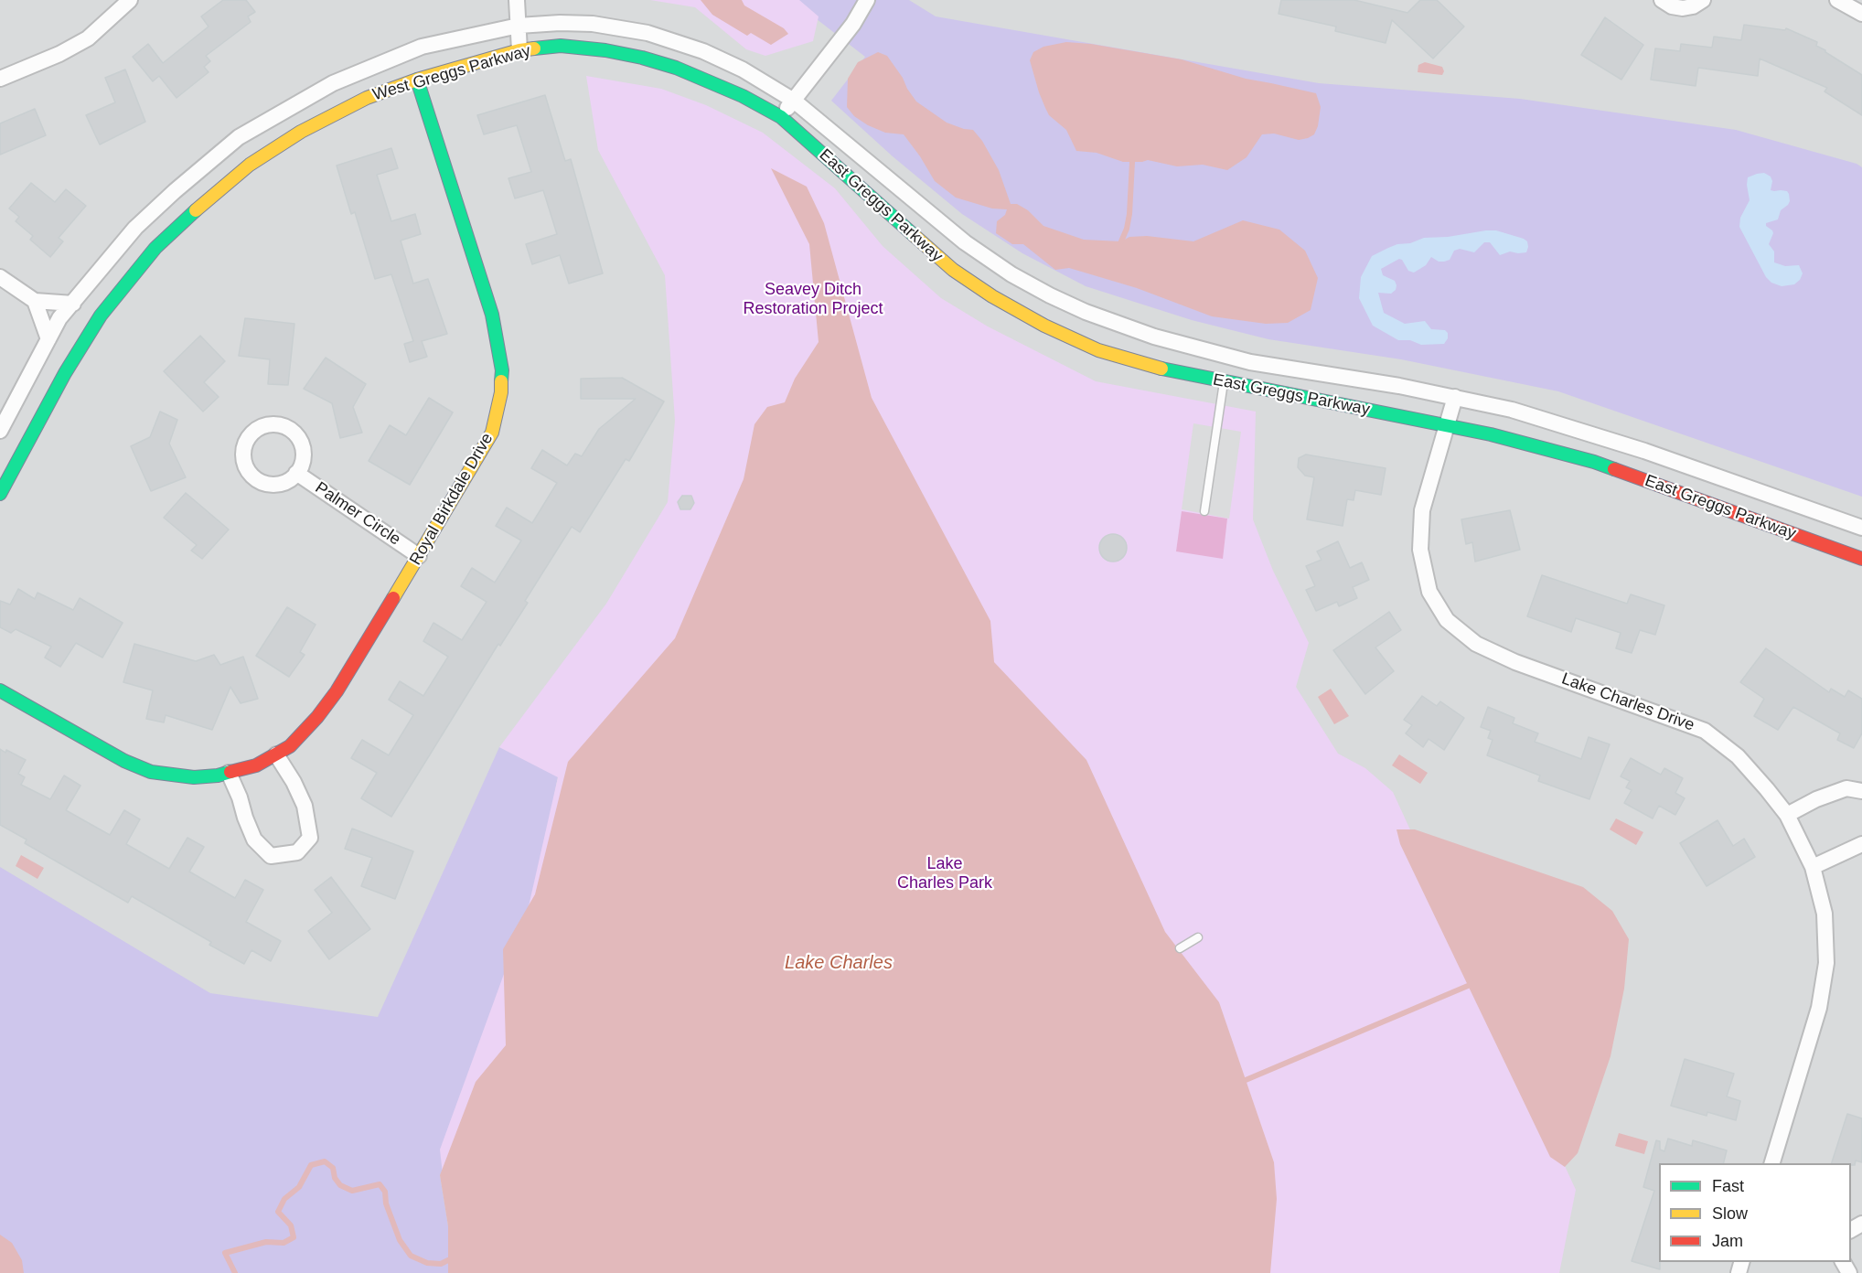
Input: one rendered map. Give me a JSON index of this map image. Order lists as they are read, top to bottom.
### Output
{
  "streets": {
    "street": [
      "West Greggs Parkway",
      "East Greggs Parkway",
      "Royal Birkdale Drive",
      "Palmer Circle",
      "Lake Charles Drive"
    ]
  },
  "crossings": [
    ["West Greggs Parkway", "East Greggs Parkway"],
    ["West Greggs Parkway", "Royal Birkdale Drive"],
    ["East Greggs Parkway", "Lake Charles Drive"],
    ["Royal Birkdale Drive", "Palmer Circle"]
  ],
  "water": ["Lake Charles"],
  "parks": ["Seavey Ditch Restoration Project", "Lake Charles Park"],
  "legend": ["Fast", "Slow", "Jam"]
}
